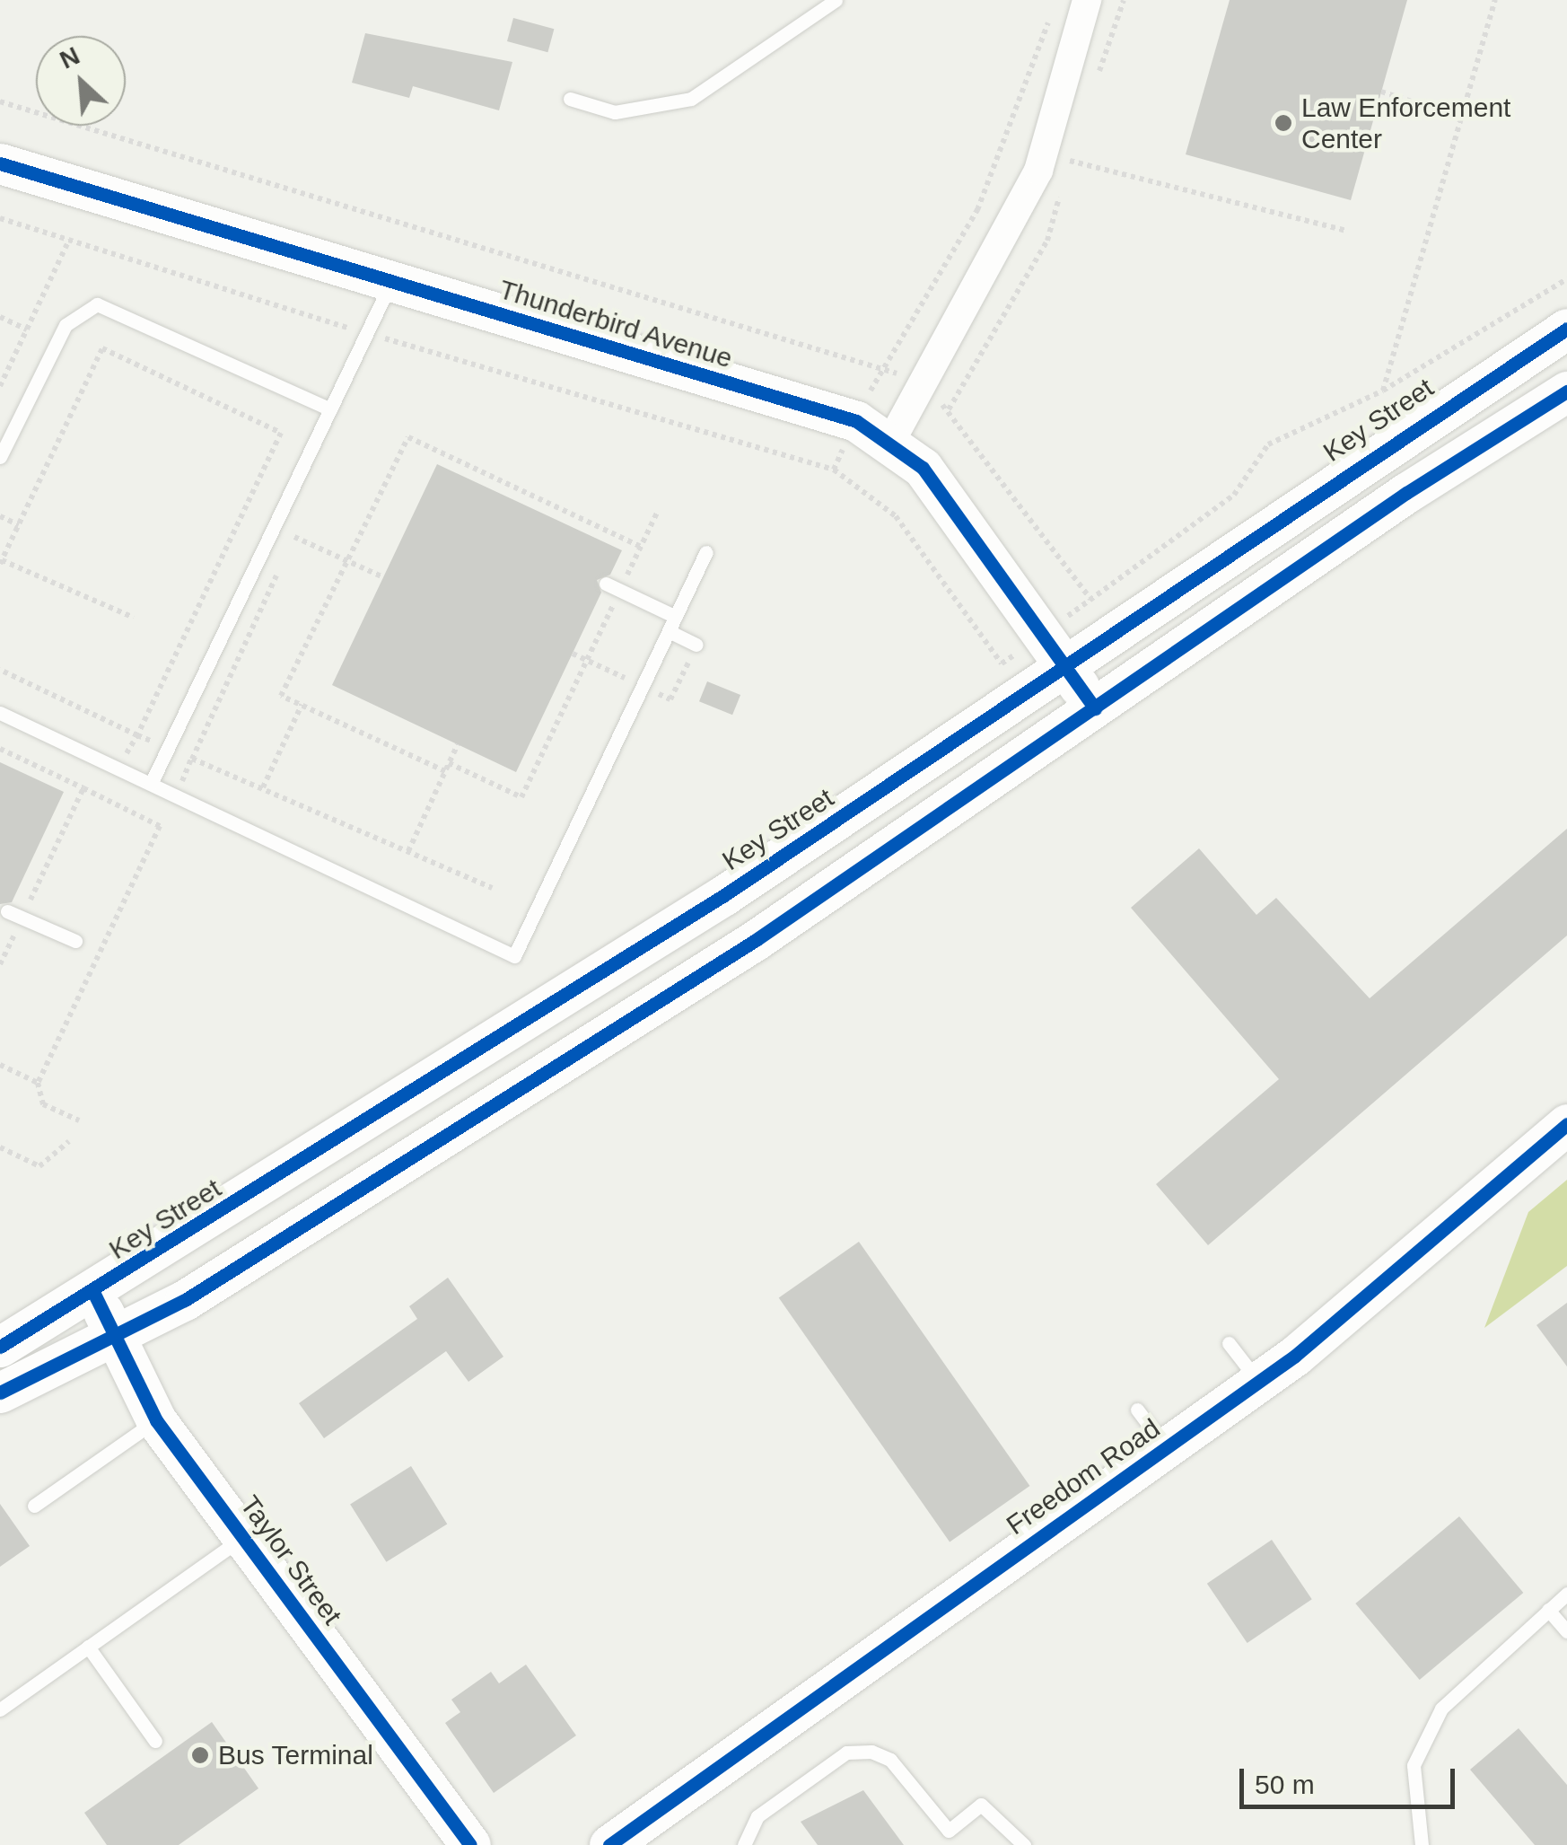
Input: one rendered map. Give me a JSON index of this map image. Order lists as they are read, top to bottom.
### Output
{
  "streets": {
    "main road": [
      "Thunderbird Avenue",
      "Key Street",
      "Freedom Road",
      "Taylor Street"
    ]
  },
  "crossings": [
    ["Thunderbird Avenue", "Key Street"],
    ["Key Street", "Taylor Street"]
  ],
  "places": ["Law Enforcement Center", "Bus Terminal"],
  "scale_bar": "50 m",
  "north": "top left"
}
